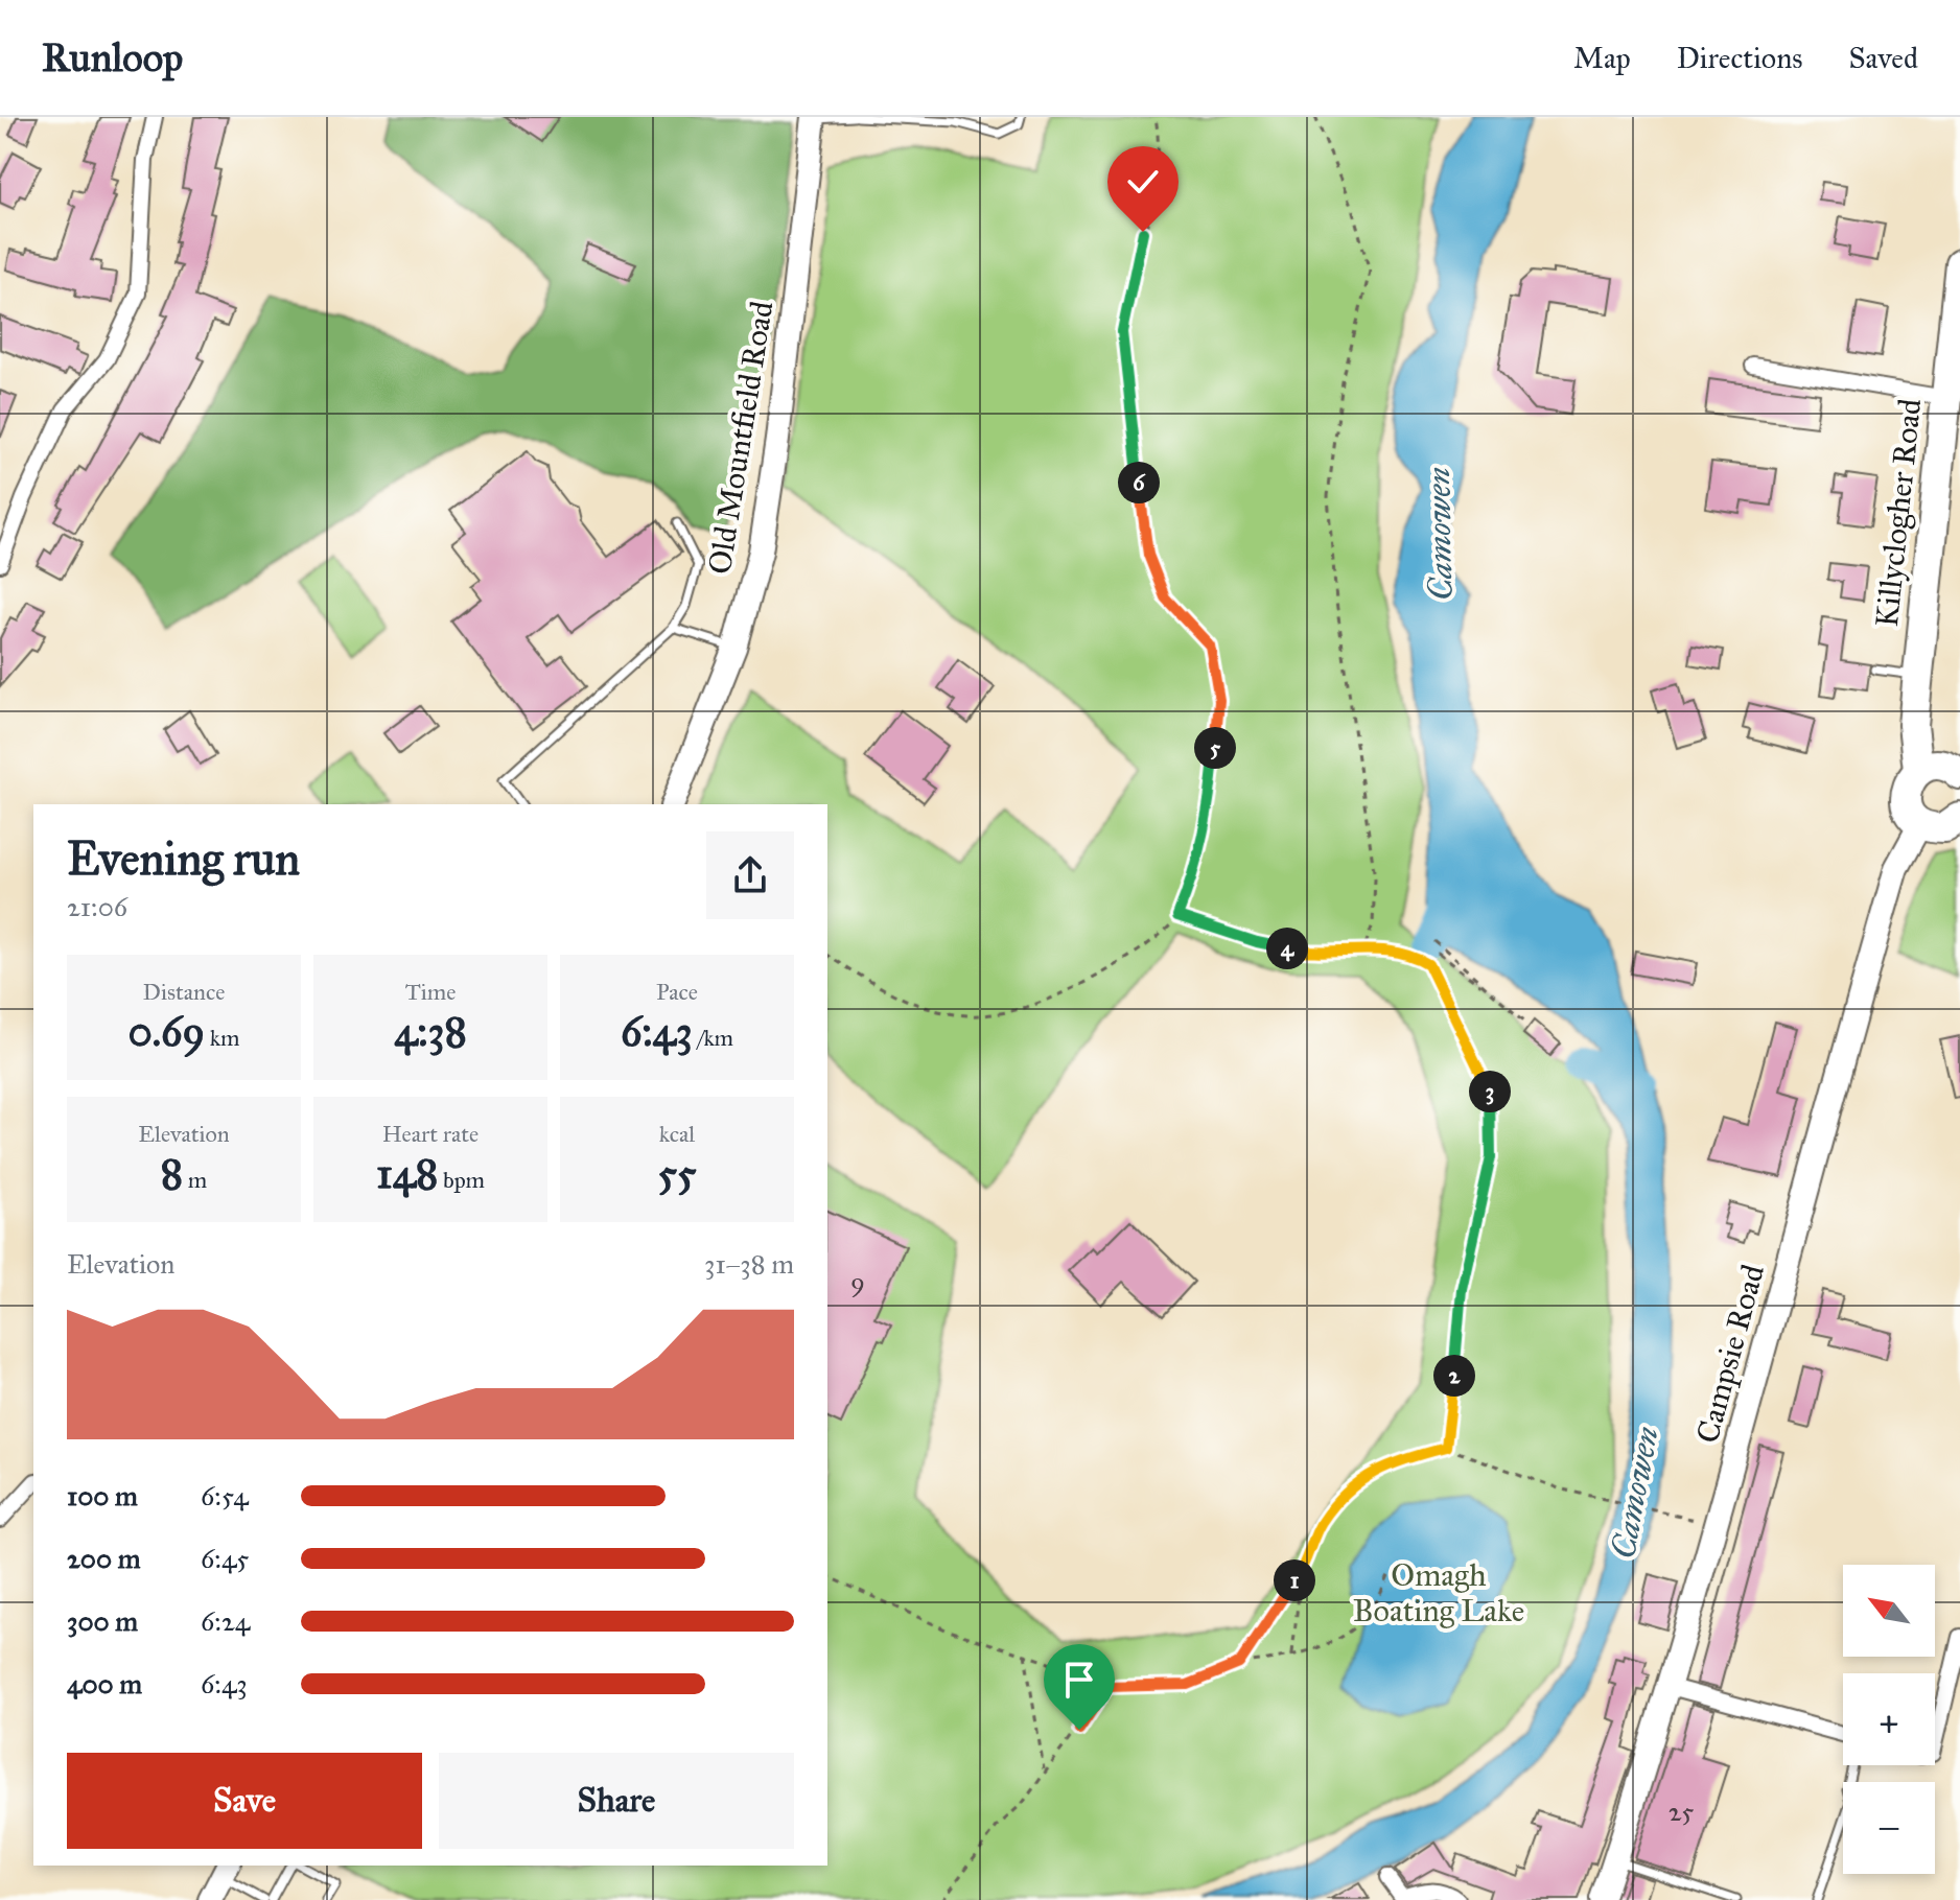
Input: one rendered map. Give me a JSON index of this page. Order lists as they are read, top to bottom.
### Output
{
  "streets": {
    "highway": ["Killyclogher Road"],
    "main road": ["Old Mountfield Road", "Campsie Road"]
  },
  "water": ["Camowen"],
  "parks": ["Omagh Boating Lake"],
  "house_numbers": ["9", "25"],
  "north": "top left",
  "page": {
    "header": "Runloop",
    "nav": ["Map", "Directions", "Saved"],
    "pins": [
      "6",
      "5",
      "4",
      "3",
      "2",
      "1"
    ],
    "heading": ["Evening run", "21:06"],
    "stats": [
      ["Distance", "0.69 km"],
      ["Time", "4:38"],
      ["Pace", "6:43 /km"],
      ["Elevation", "8 m"],
      ["Heart rate", "148 bpm"],
      ["kcal", "55"]
    ],
    "chart": ["Elevation", "31–38 m"],
    "list": [
      {
        "name": "100 m",
        "note": "6:54"
      },
      {
        "name": "200 m",
        "note": "6:45"
      },
      {
        "name": "300 m",
        "note": "6:24"
      },
      {
        "name": "400 m",
        "note": "6:43"
      }
    ],
    "map_buttons": ["+", "−"],
    "buttons": ["Save", "Share"]
  }
}
